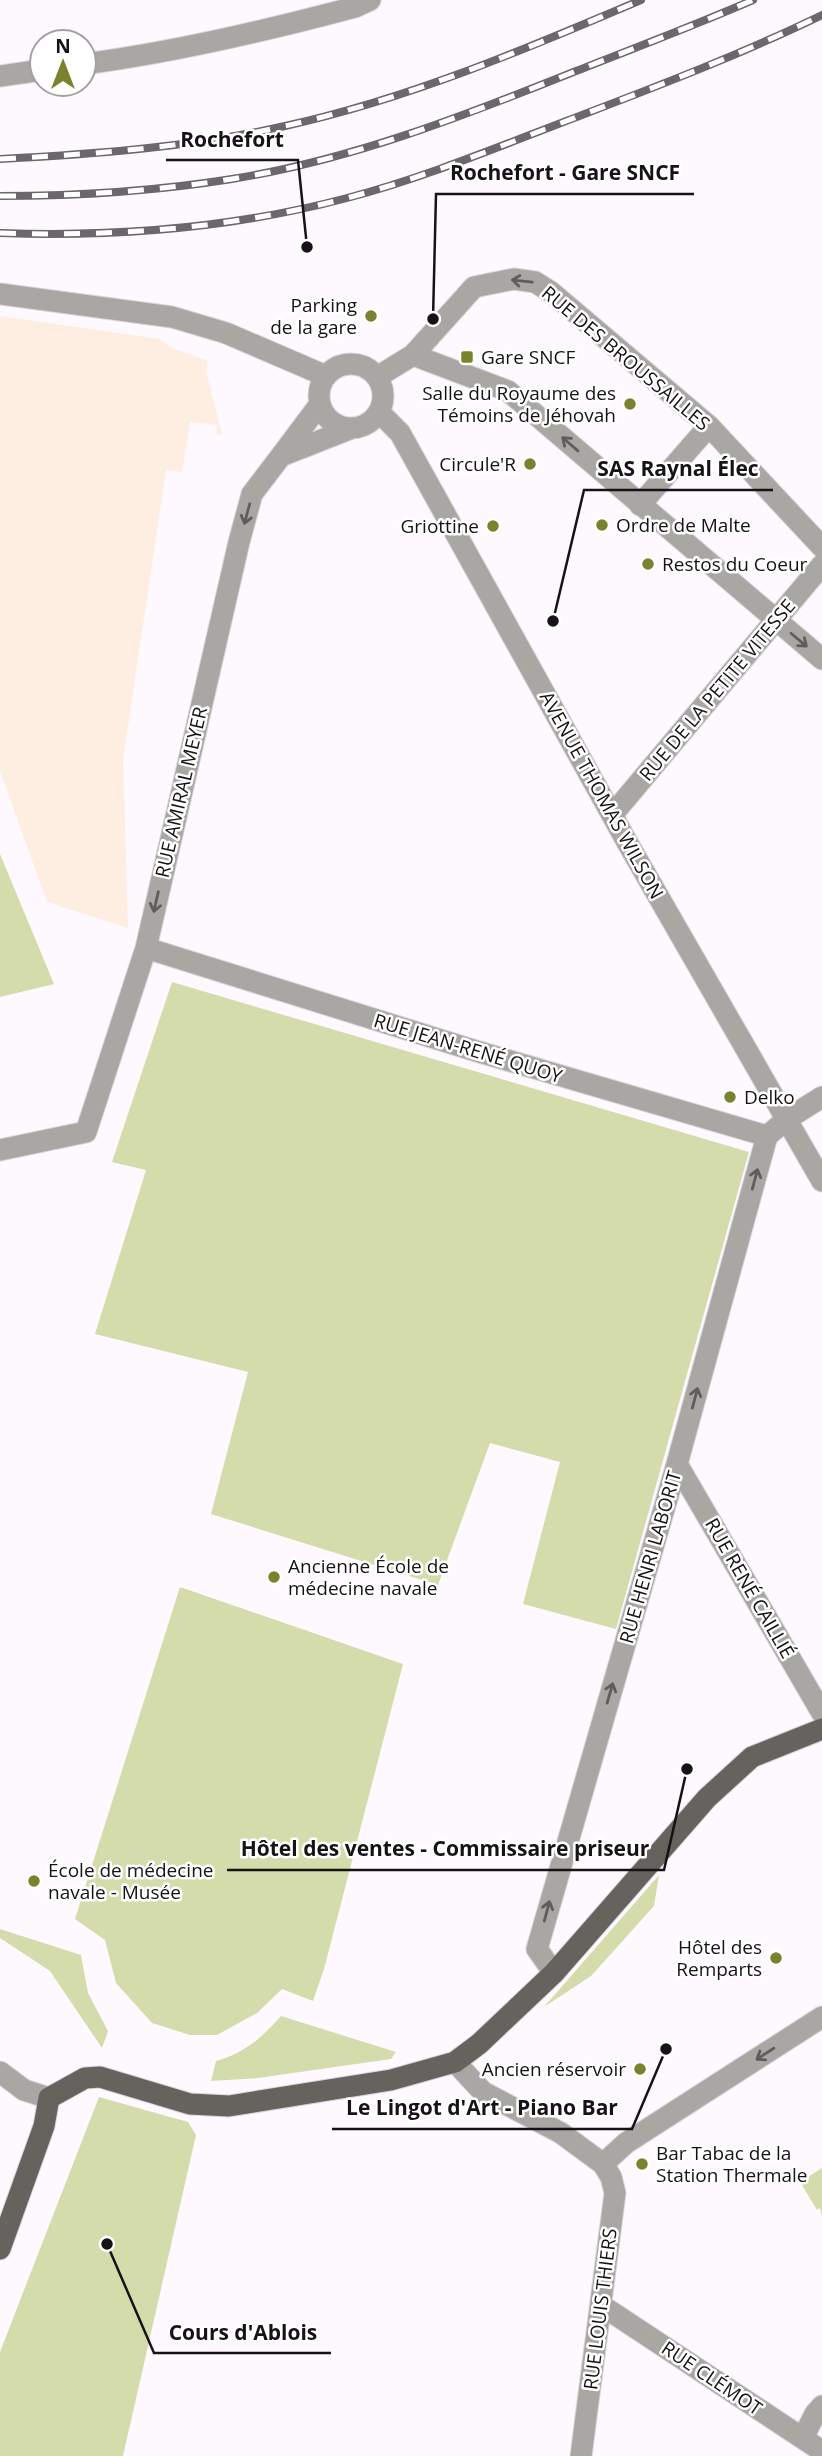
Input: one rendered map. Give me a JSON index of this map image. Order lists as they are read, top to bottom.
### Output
{
  "streets": {
    "street": [
      "RUE DES BROUSSAILLES",
      "RUE DE LA PETITE VITESSE",
      "RUE AMIRAL MEYER",
      "AVENUE THOMAS WILSON",
      "RUE JEAN-RENÉ QUOY",
      "RUE HENRI LABORIT",
      "RUE RENÉ CAILLIÉ",
      "RUE LOUIS THIERS",
      "RUE CLÉMOT"
    ]
  },
  "crossings": [
    ["RUE DES BROUSSAILLES", "RUE AMIRAL MEYER"],
    ["RUE DES BROUSSAILLES", "AVENUE THOMAS WILSON"],
    ["RUE DE LA PETITE VITESSE", "AVENUE THOMAS WILSON"],
    ["RUE AMIRAL MEYER", "AVENUE THOMAS WILSON"],
    ["RUE AMIRAL MEYER", "RUE JEAN-RENÉ QUOY"],
    ["RUE JEAN-RENÉ QUOY", "RUE HENRI LABORIT"],
    ["RUE HENRI LABORIT", "RUE RENÉ CAILLIÉ"],
    ["RUE LOUIS THIERS", "RUE CLÉMOT"]
  ],
  "one_way": ["RUE AMIRAL MEYER", "RUE HENRI LABORIT"],
  "places": {
    "other": [
      "Rochefort",
      "Parking de la gare",
      "Rochefort - Gare SNCF",
      "Salle du Royaume des Témoins de Jéhovah",
      "Circule'R",
      "Ordre de Malte",
      "Griottine",
      "Restos du Coeur",
      "SAS Raynal Élec",
      "Delko",
      "Ancienne École de médecine navale",
      "Hôtel des ventes - Commissaire priseur",
      "École de médecine navale - Musée",
      "Hôtel des Remparts",
      "Le Lingot d'Art - Piano Bar",
      "Ancien réservoir",
      "Bar Tabac de la Station Thermale",
      "Cours d'Ablois"
    ],
    "transit": ["Gare SNCF"]
  },
  "north": "top"
}
